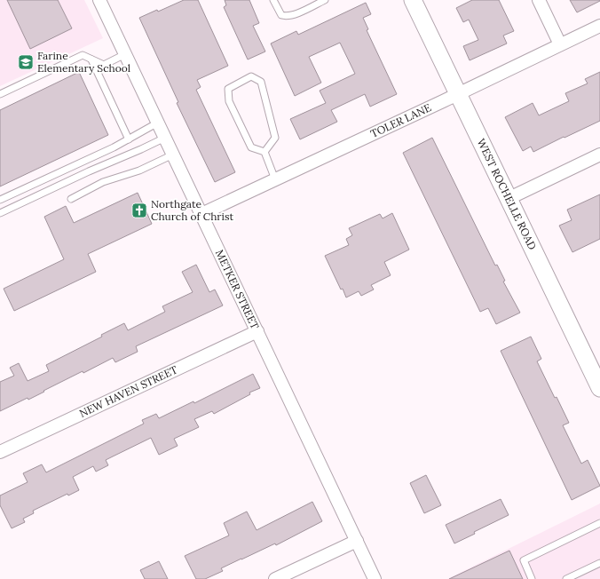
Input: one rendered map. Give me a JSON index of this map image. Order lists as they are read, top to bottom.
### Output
{
  "streets": {
    "main road": ["WEST ROCHELLE ROAD"],
    "street": ["TOLER LANE", "METKER STREET", "NEW HAVEN STREET"]
  },
  "crossings": [
    ["TOLER LANE", "WEST ROCHELLE ROAD"],
    ["TOLER LANE", "METKER STREET"],
    ["METKER STREET", "NEW HAVEN STREET"]
  ],
  "places": {
    "school or university": ["Farine Elementary School"],
    "church": ["Northgate Church of Christ"]
  }
}
